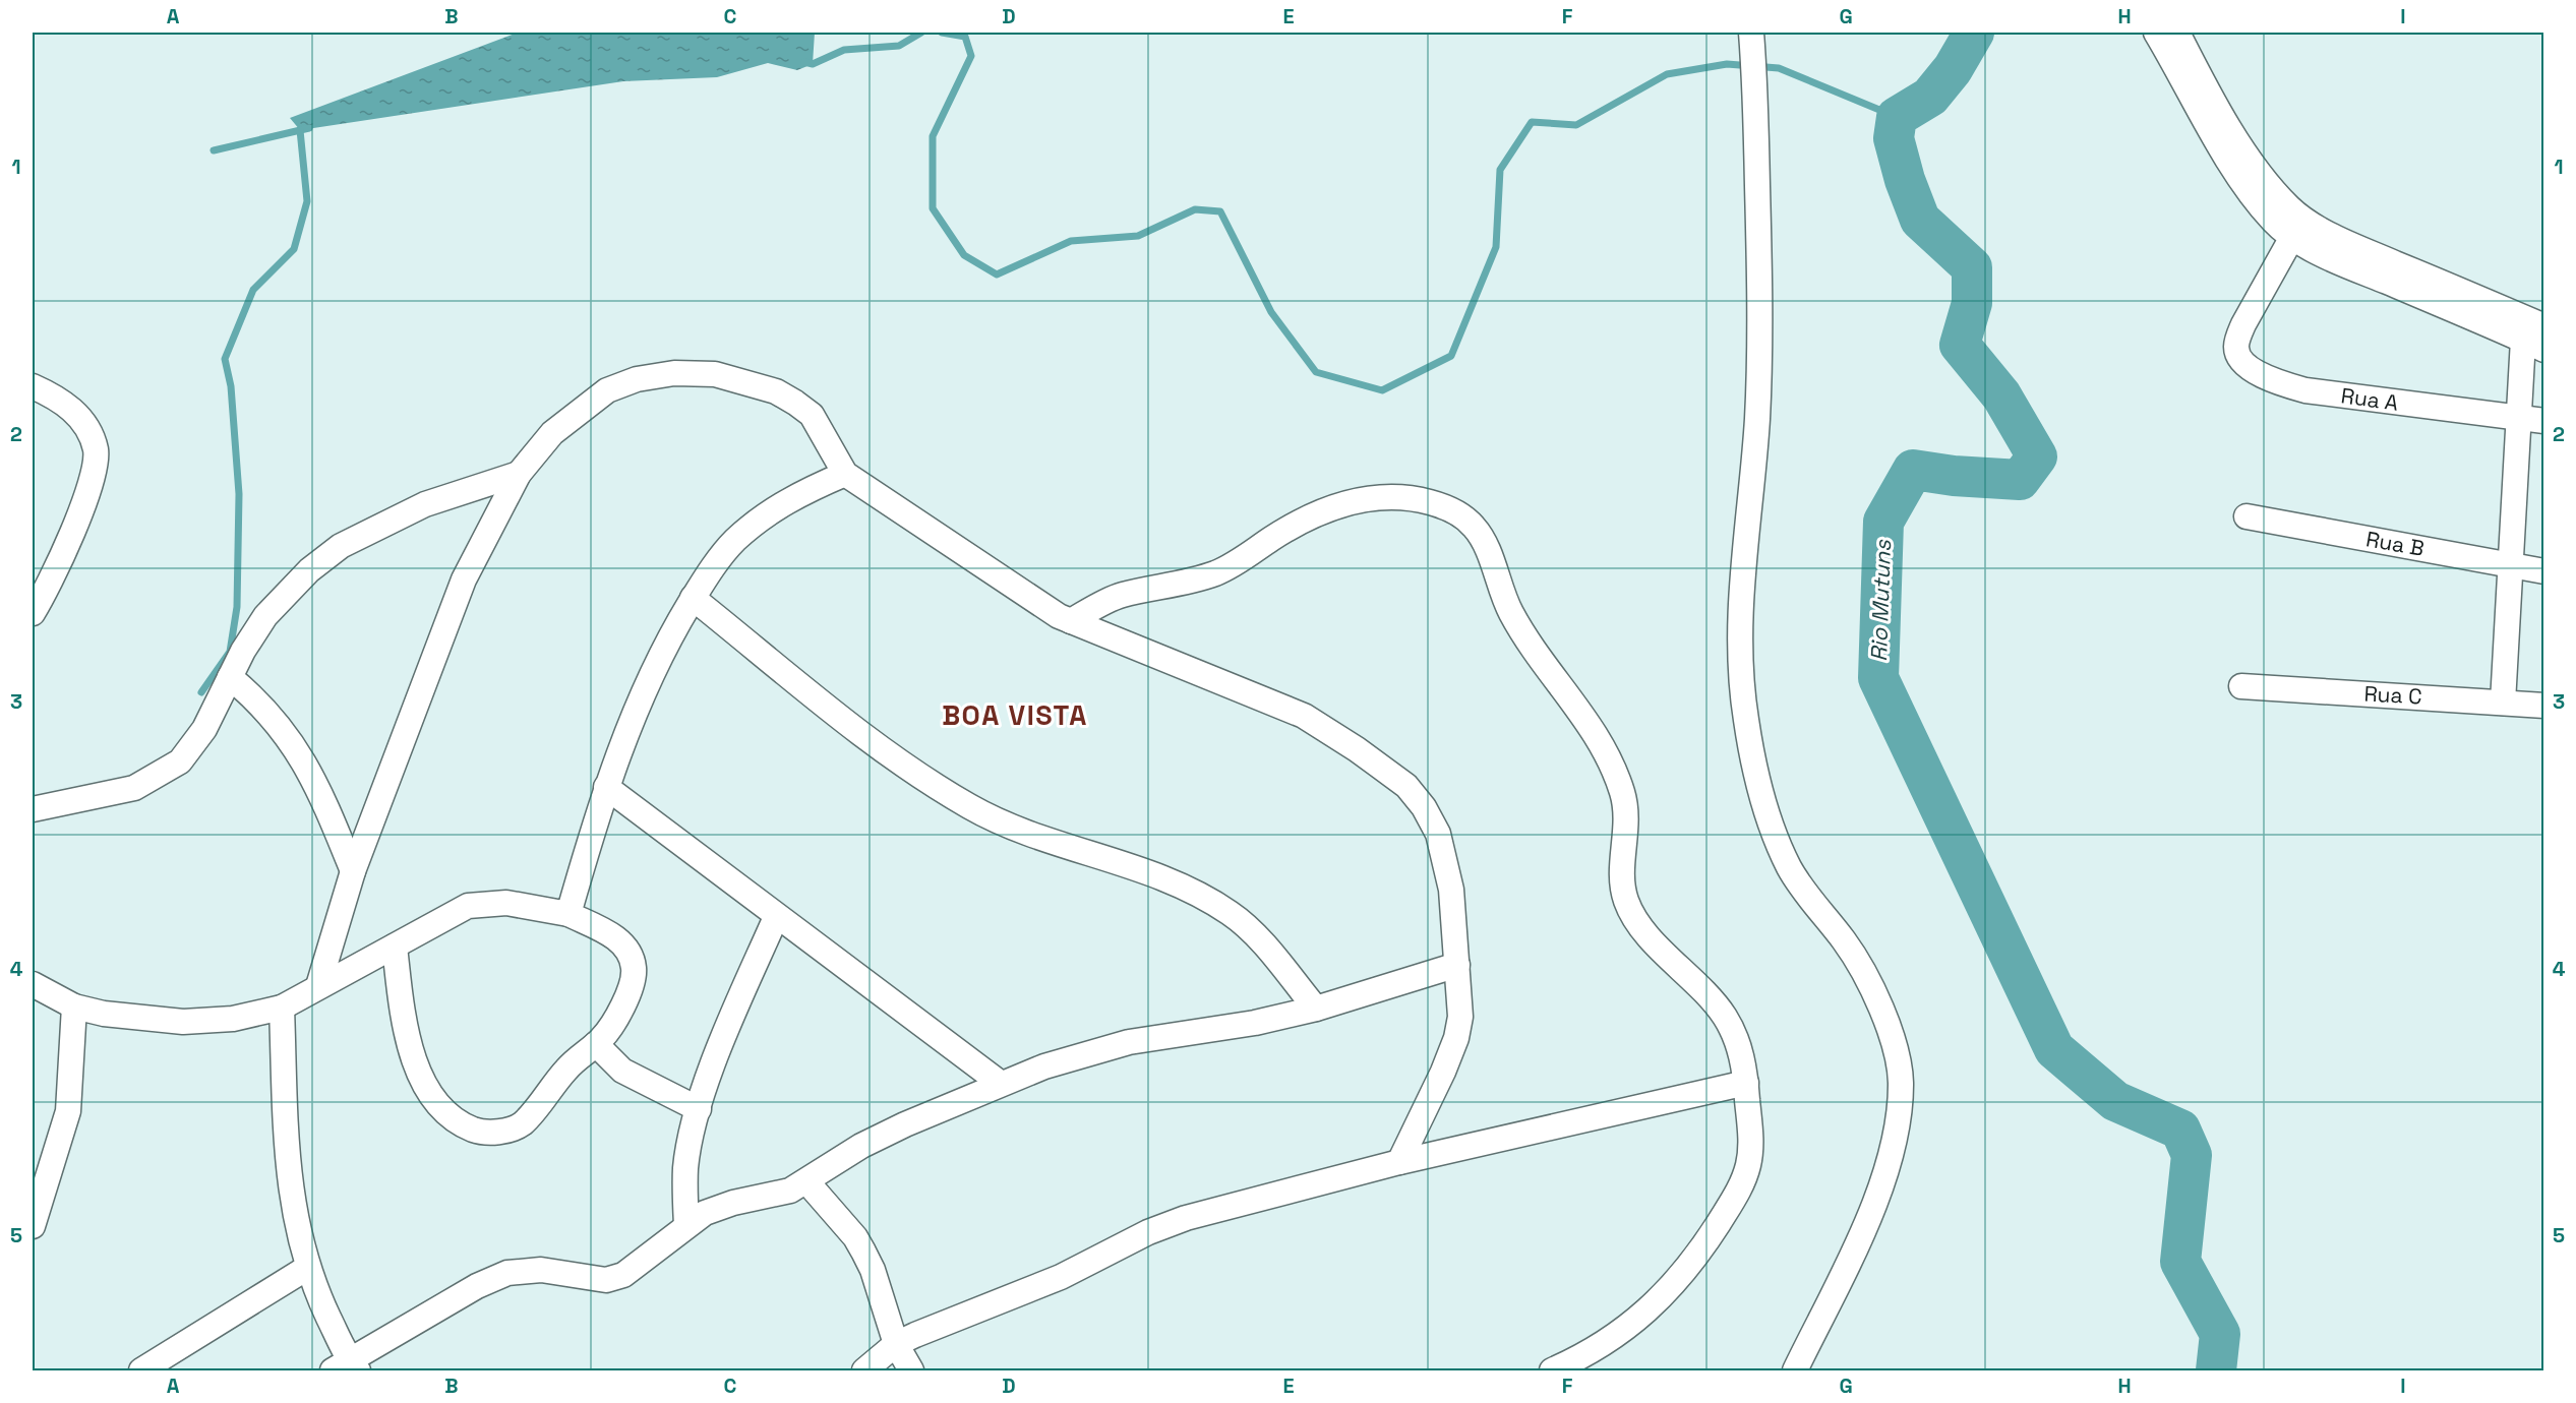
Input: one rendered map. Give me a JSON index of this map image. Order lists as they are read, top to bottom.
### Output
{
  "streets": {
    "street": ["Rua A", "Rua B", "Rua C"]
  },
  "districts": ["BOA VISTA"],
  "water": ["Rio Mutuns"],
  "grid": {
    "columns": [
      "A",
      "B",
      "C",
      "D",
      "E",
      "F",
      "G",
      "H",
      "I"
    ],
    "rows": [
      "1",
      "2",
      "3",
      "4",
      "5"
    ]
  }
}
